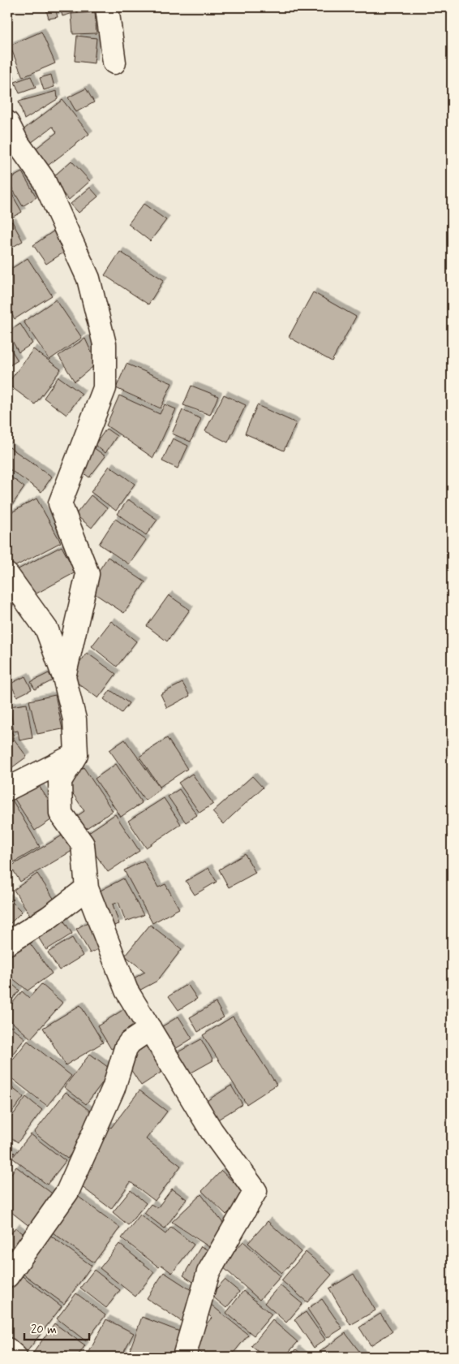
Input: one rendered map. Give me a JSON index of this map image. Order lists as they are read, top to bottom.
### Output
{
  "scale_bar": "20 m"
}
